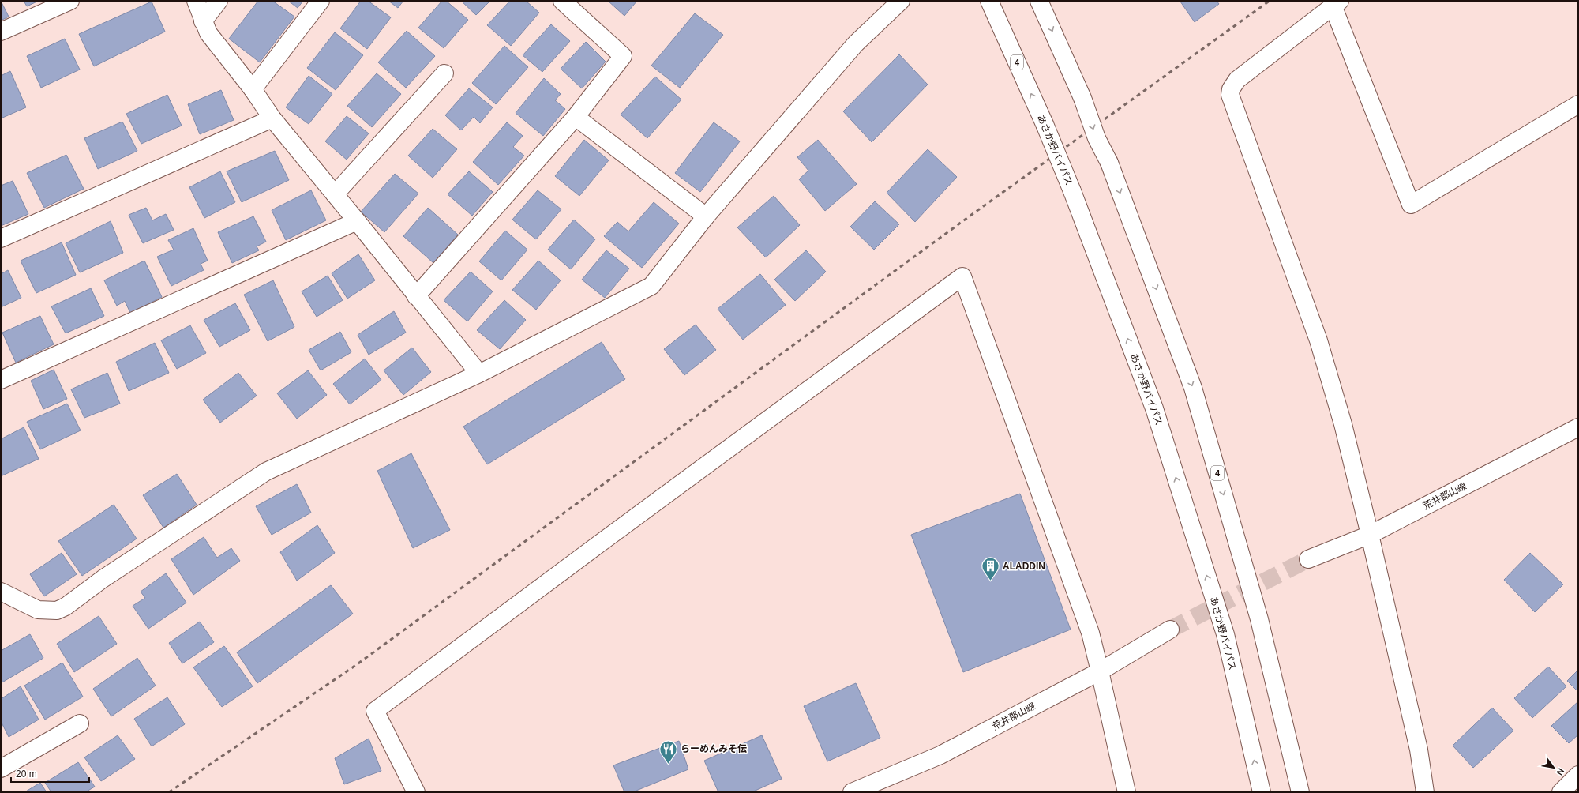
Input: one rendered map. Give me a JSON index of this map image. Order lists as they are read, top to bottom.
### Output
{
  "streets": {
    "main road": ["4", "あさか野バイパス", "荒井郡山線"]
  },
  "places": {
    "building": ["ALADDIN"],
    "restaurant": ["らーめんみそ伝"]
  },
  "scale_bar": "20 m",
  "north": "bottom right"
}
